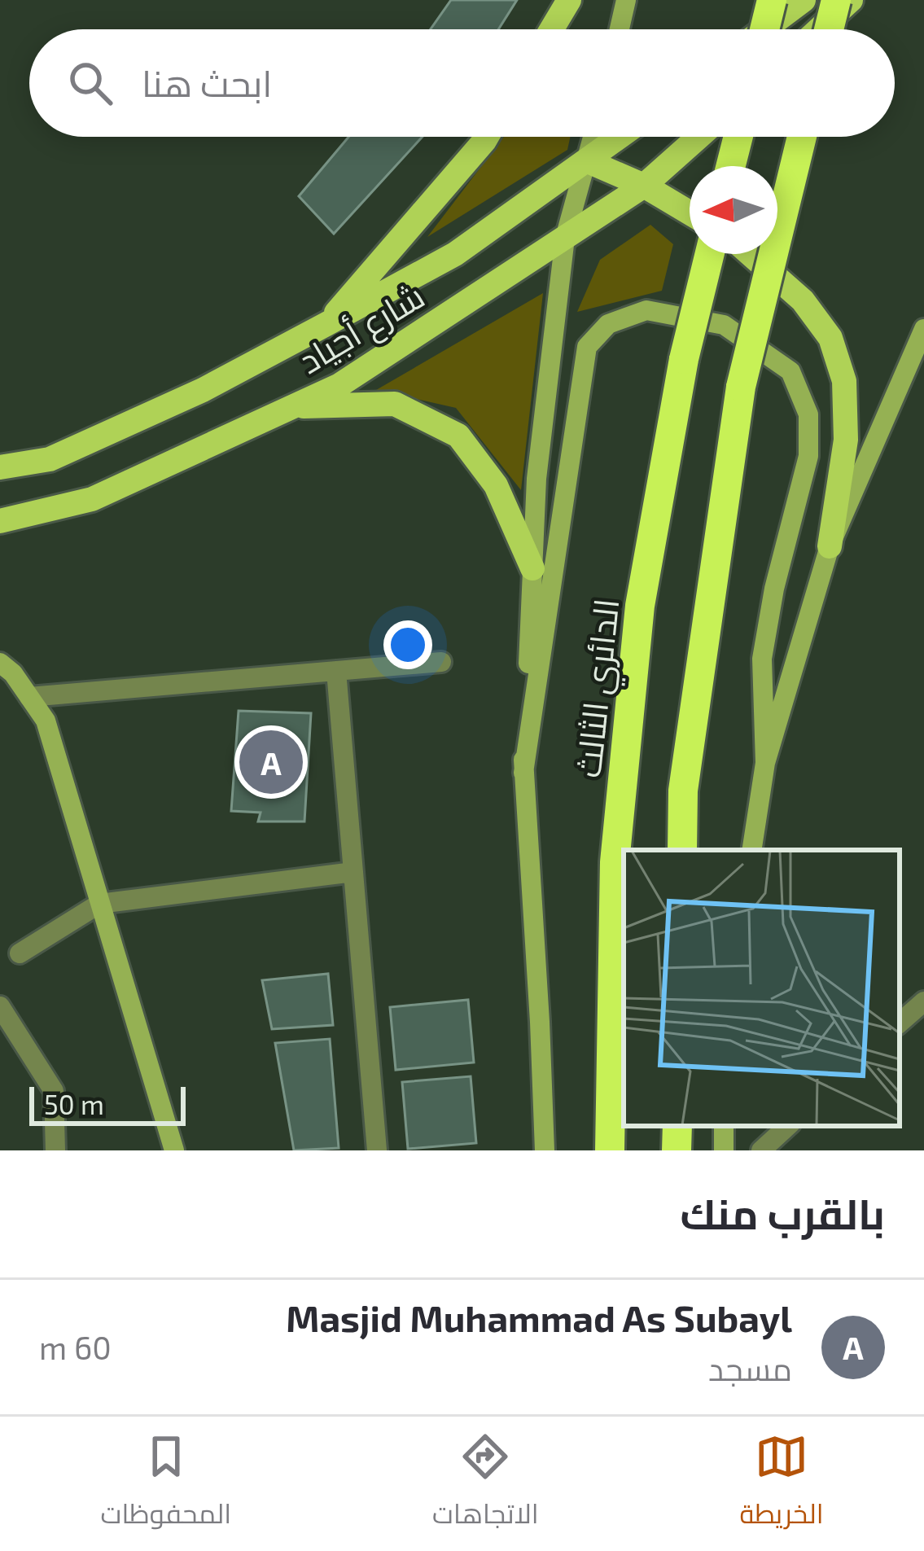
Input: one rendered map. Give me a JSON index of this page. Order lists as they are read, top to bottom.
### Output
{
  "streets": {
    "highway": ["الدائري الثالث"],
    "main road": ["شارع أجياد"]
  },
  "scale_bar": "50 m",
  "north": "left",
  "page": {
    "search": "ابحث هنا",
    "pins": "A",
    "scale": "50 m",
    "heading": "بالقرب منك",
    "list": [
      {
        "mark": "A",
        "name": "Masjid Muhammad As Subayl",
        "note": "مسجد",
        "value": "60 m"
      }
    ],
    "nav": ["الخريطة", "الاتجاهات", "المحفوظات"]
  }
}
